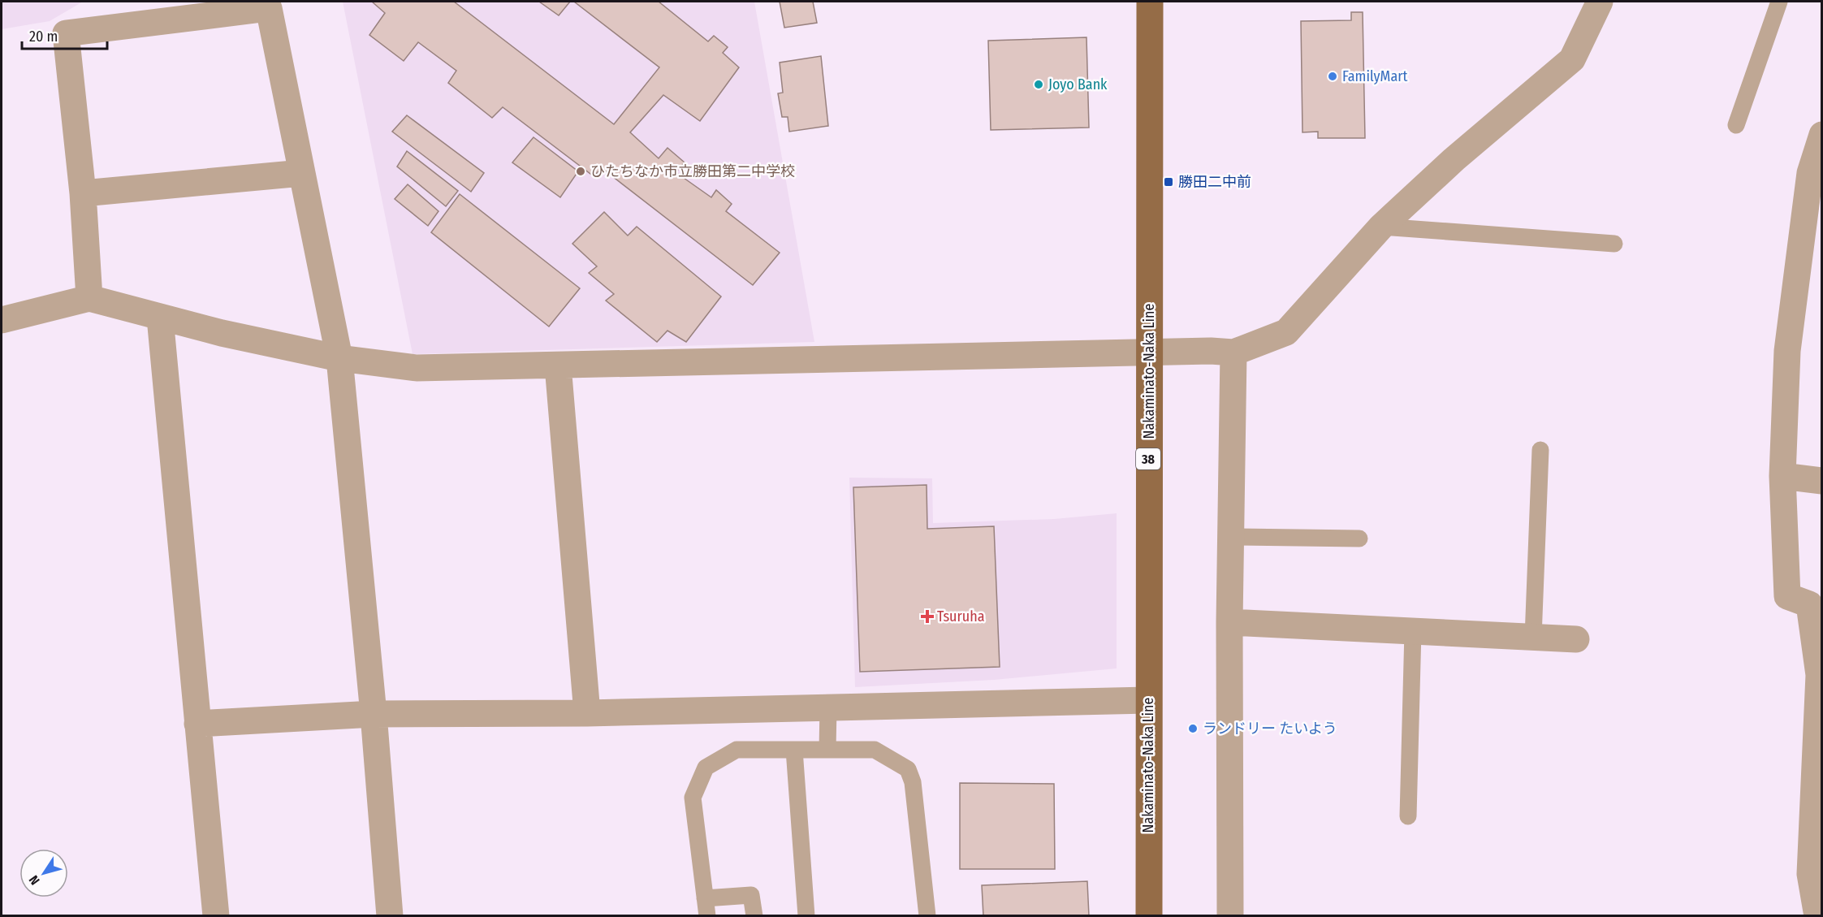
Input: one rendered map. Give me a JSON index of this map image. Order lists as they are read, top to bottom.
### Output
{
  "streets": {
    "main road": ["Nakaminato-Naka Line", "38"]
  },
  "places": {
    "other": [
      "FamilyMart",
      "Joyo Bank",
      "ひたちなか市立勝田第二中学校",
      "ランドリー たいよう"
    ],
    "transit": ["勝田二中前"],
    "health": ["Tsuruha"]
  },
  "scale_bar": "20 m",
  "north": "bottom left"
}
